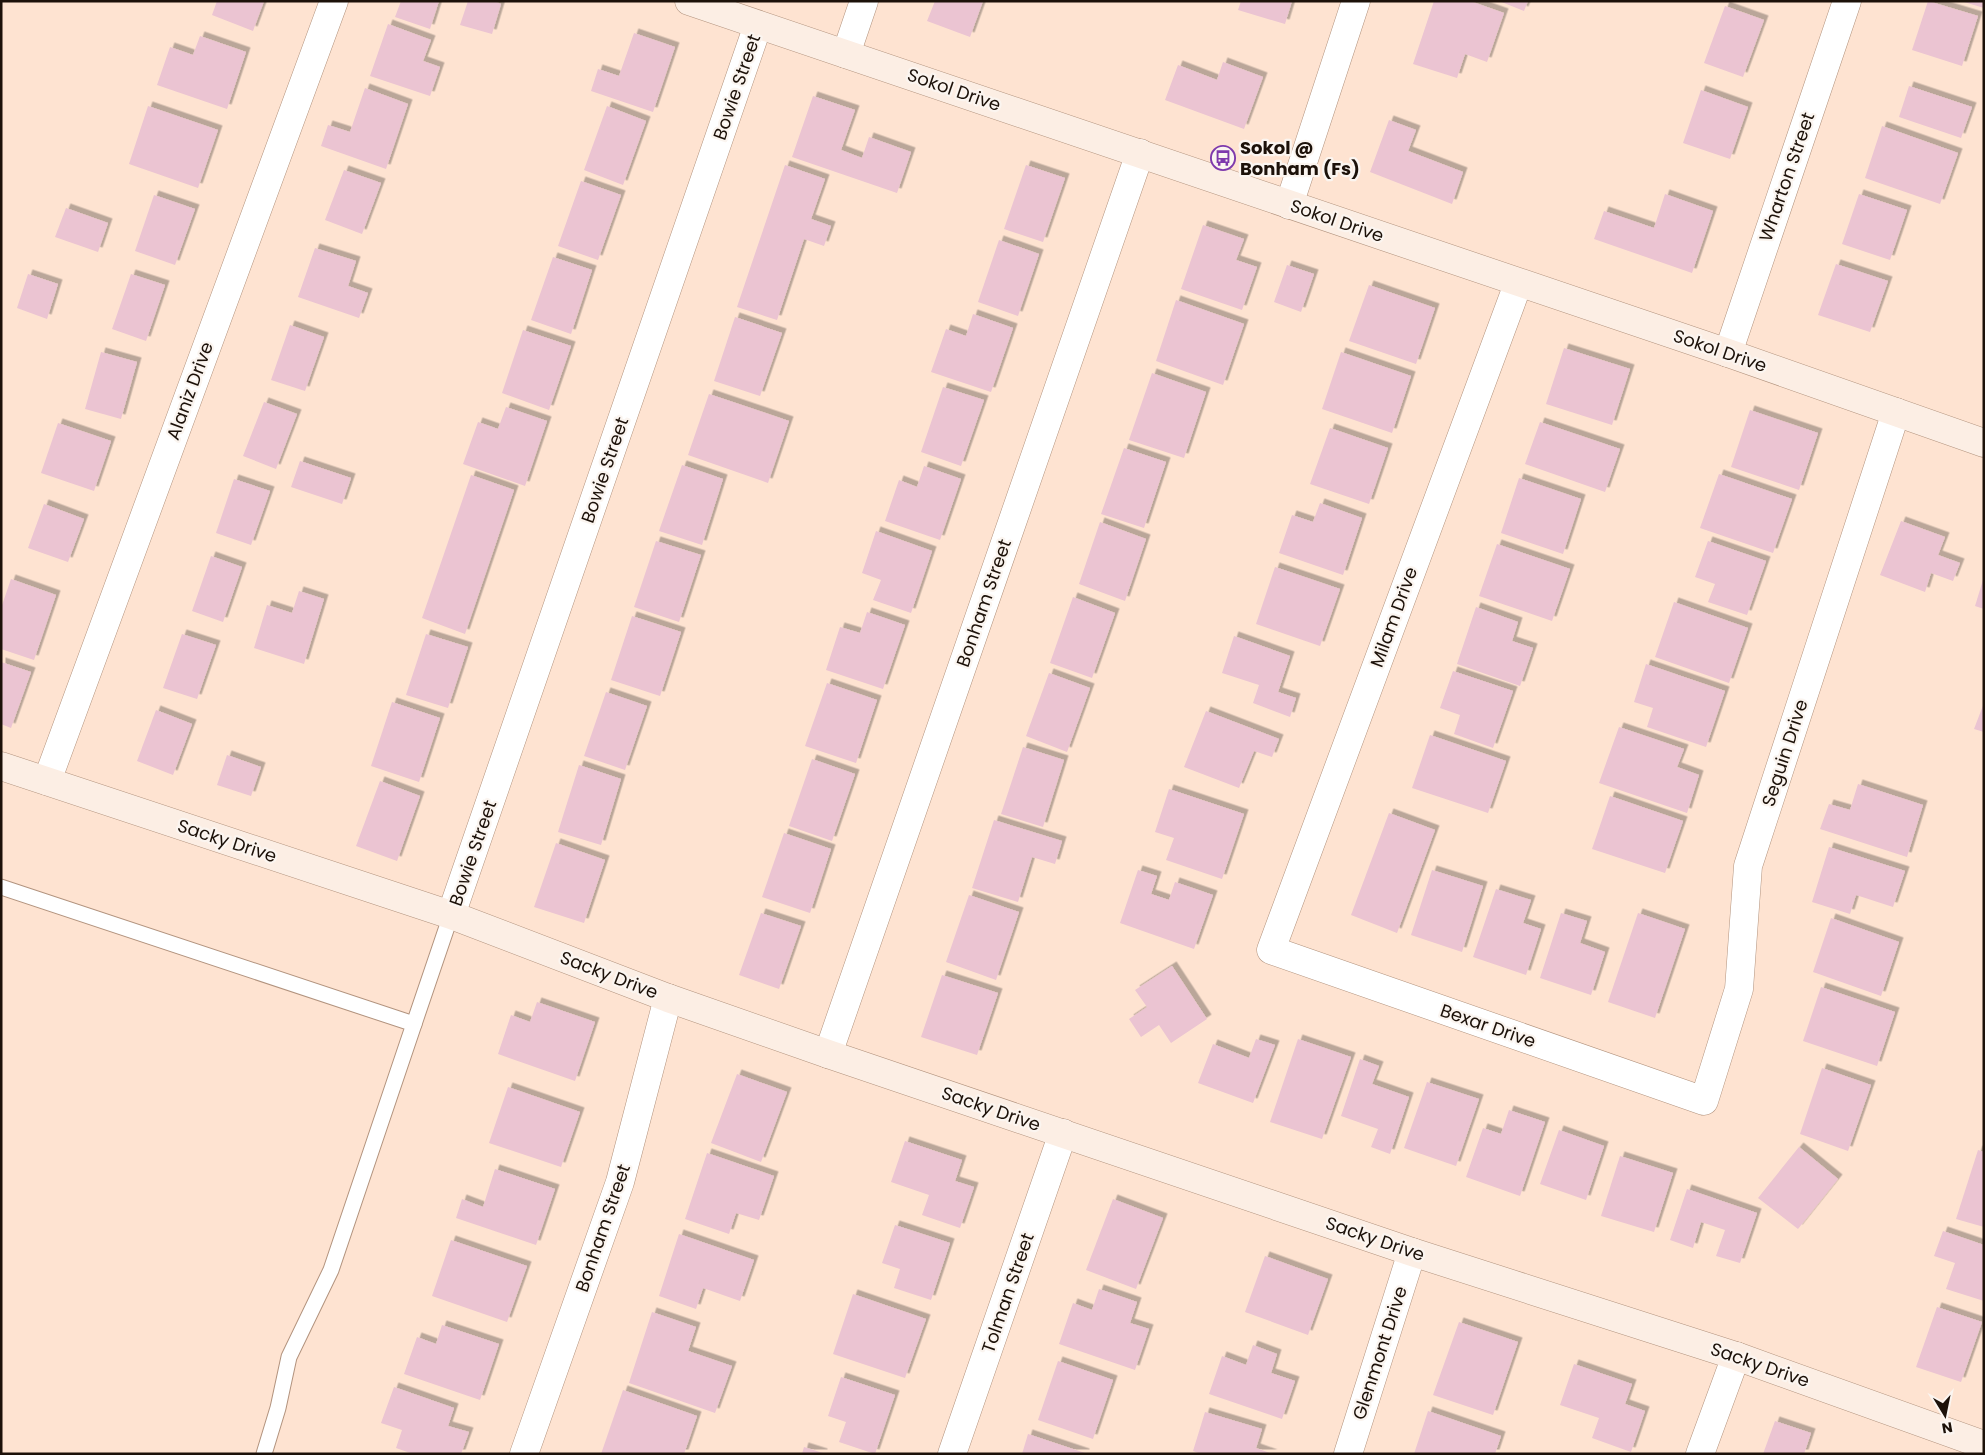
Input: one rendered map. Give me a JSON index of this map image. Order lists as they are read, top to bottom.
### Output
{
  "streets": {
    "street": [
      "Bowie Street",
      "Sokol Drive",
      "Wharton Street",
      "Alaniz Drive",
      "Bonham Street",
      "Milam Drive",
      "Seguin Drive",
      "Sacky Drive",
      "Bexar Drive",
      "Tolman Street",
      "Glenmont Drive"
    ]
  },
  "crossings": [
    ["Bowie Street", "Sokol Drive"],
    ["Bowie Street", "Sacky Drive"],
    ["Sokol Drive", "Wharton Street"],
    ["Sokol Drive", "Bonham Street"],
    ["Sokol Drive", "Milam Drive"],
    ["Sokol Drive", "Seguin Drive"],
    ["Alaniz Drive", "Sacky Drive"],
    ["Bonham Street", "Sacky Drive"],
    ["Milam Drive", "Bexar Drive"],
    ["Seguin Drive", "Bexar Drive"],
    ["Sacky Drive", "Tolman Street"],
    ["Sacky Drive", "Glenmont Drive"]
  ],
  "places": {
    "bus stop": ["Sokol @ Bonham (Fs)"]
  },
  "north": "bottom"
}
